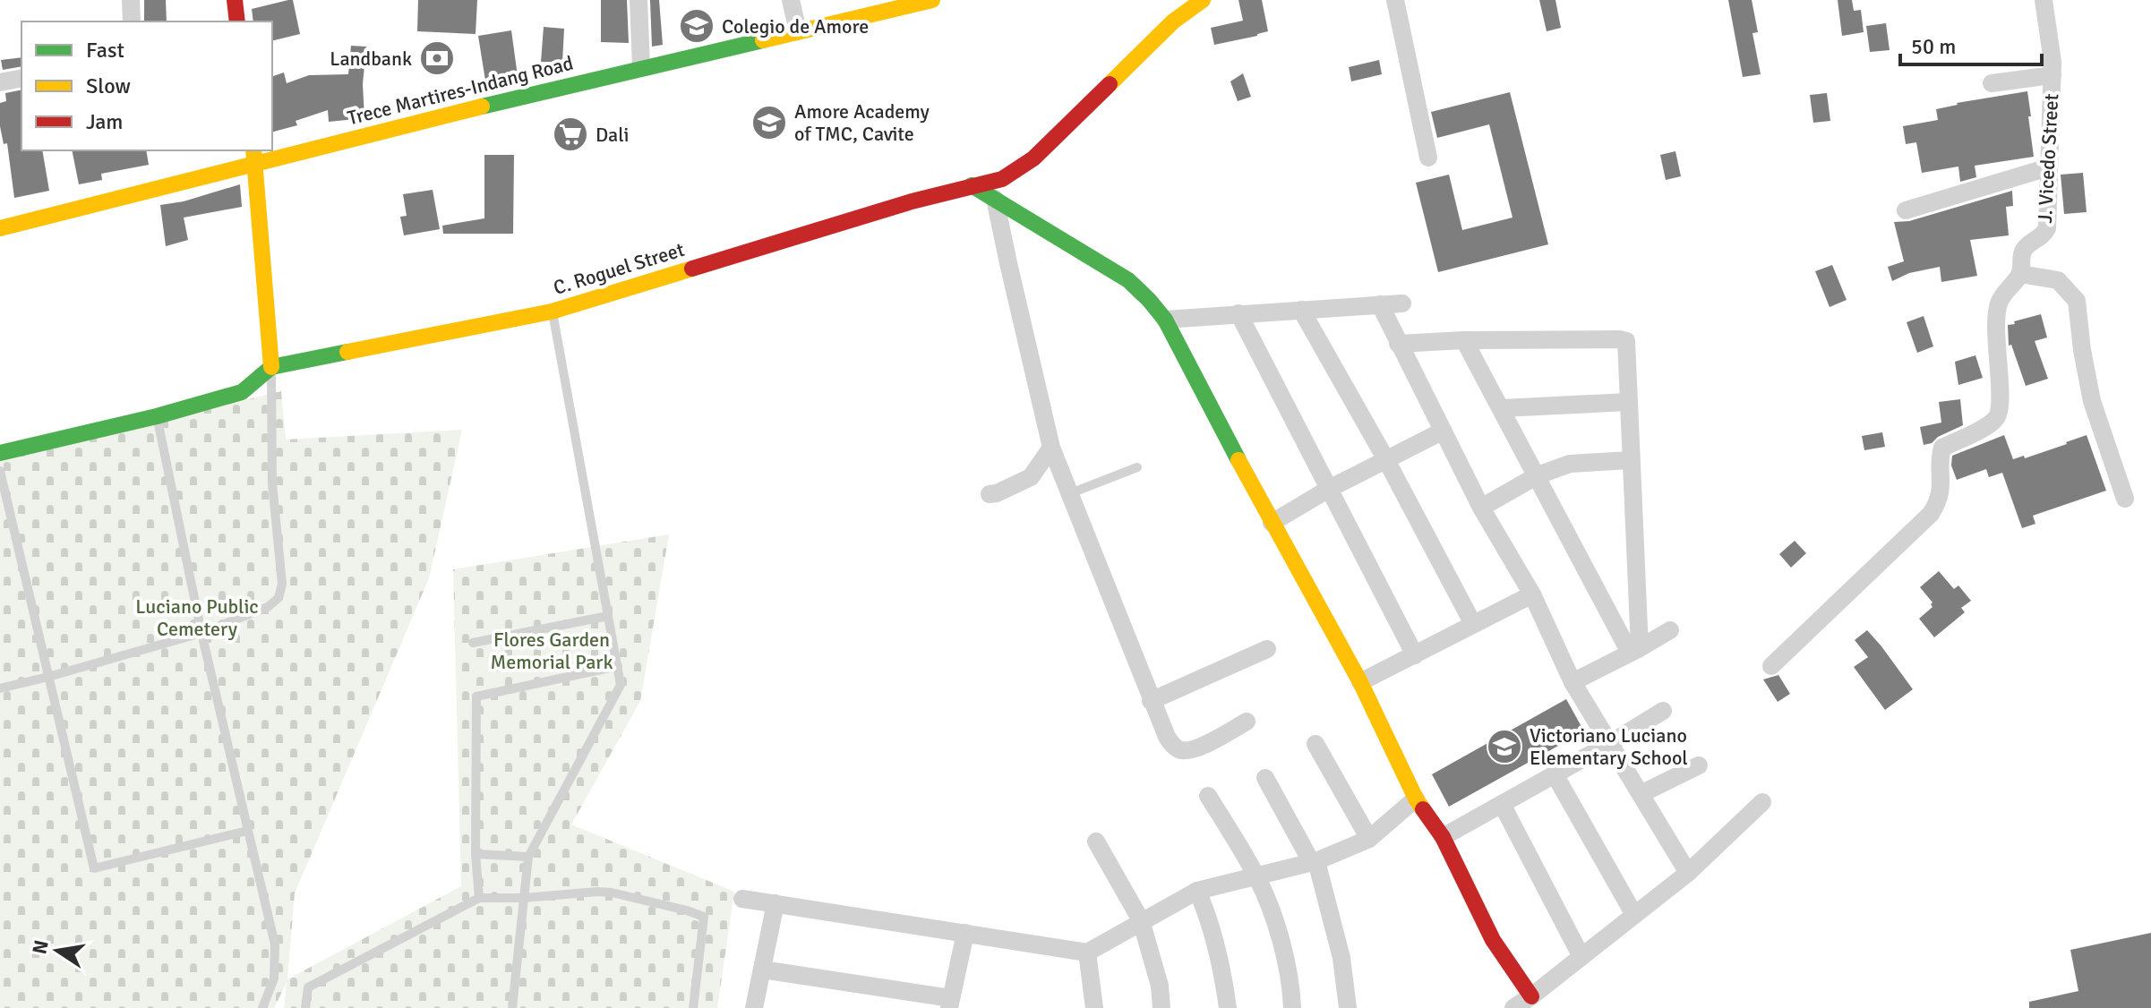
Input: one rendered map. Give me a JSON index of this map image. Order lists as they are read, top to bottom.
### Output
{
  "streets": {
    "street": ["Trece Martires-Indang Road", "J. Vicedo Street", "C. Roguel Street"]
  },
  "parks": ["Luciano Public Cemetery", "Flores Garden Memorial Park"],
  "places": {
    "school or university": ["Colegio de Amore", "Amore Academy of TMC, Cavite", "Victoriano Luciano Elementary School"],
    "bank": ["Landbank"],
    "supermarket": ["Dali"]
  },
  "legend": ["Fast", "Slow", "Jam"],
  "scale_bar": "50 m",
  "north": "left"
}
